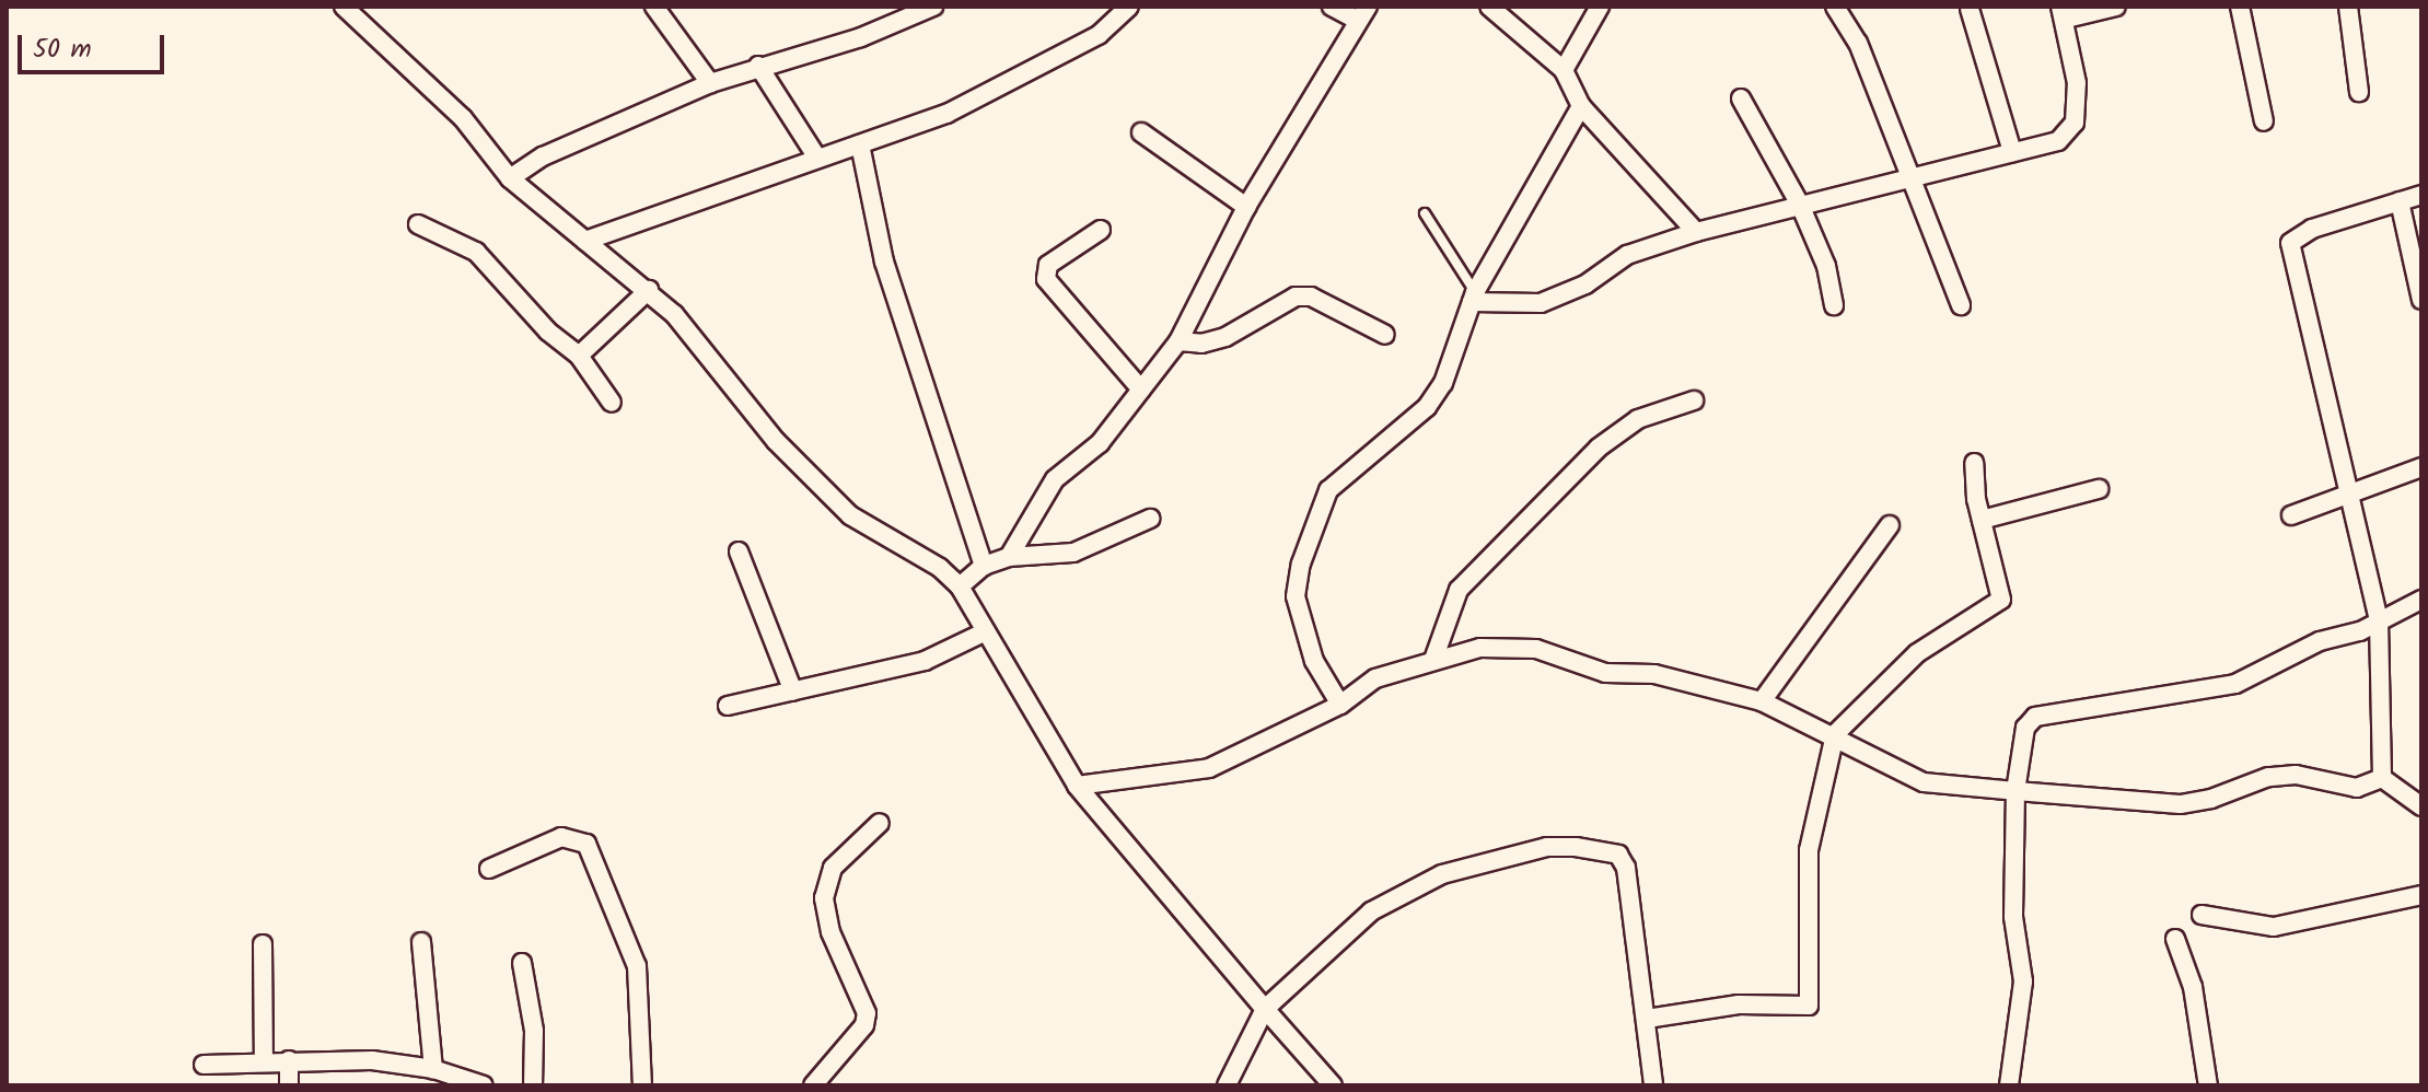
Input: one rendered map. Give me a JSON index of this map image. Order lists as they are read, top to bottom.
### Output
{
  "scale_bar": "50 m"
}
